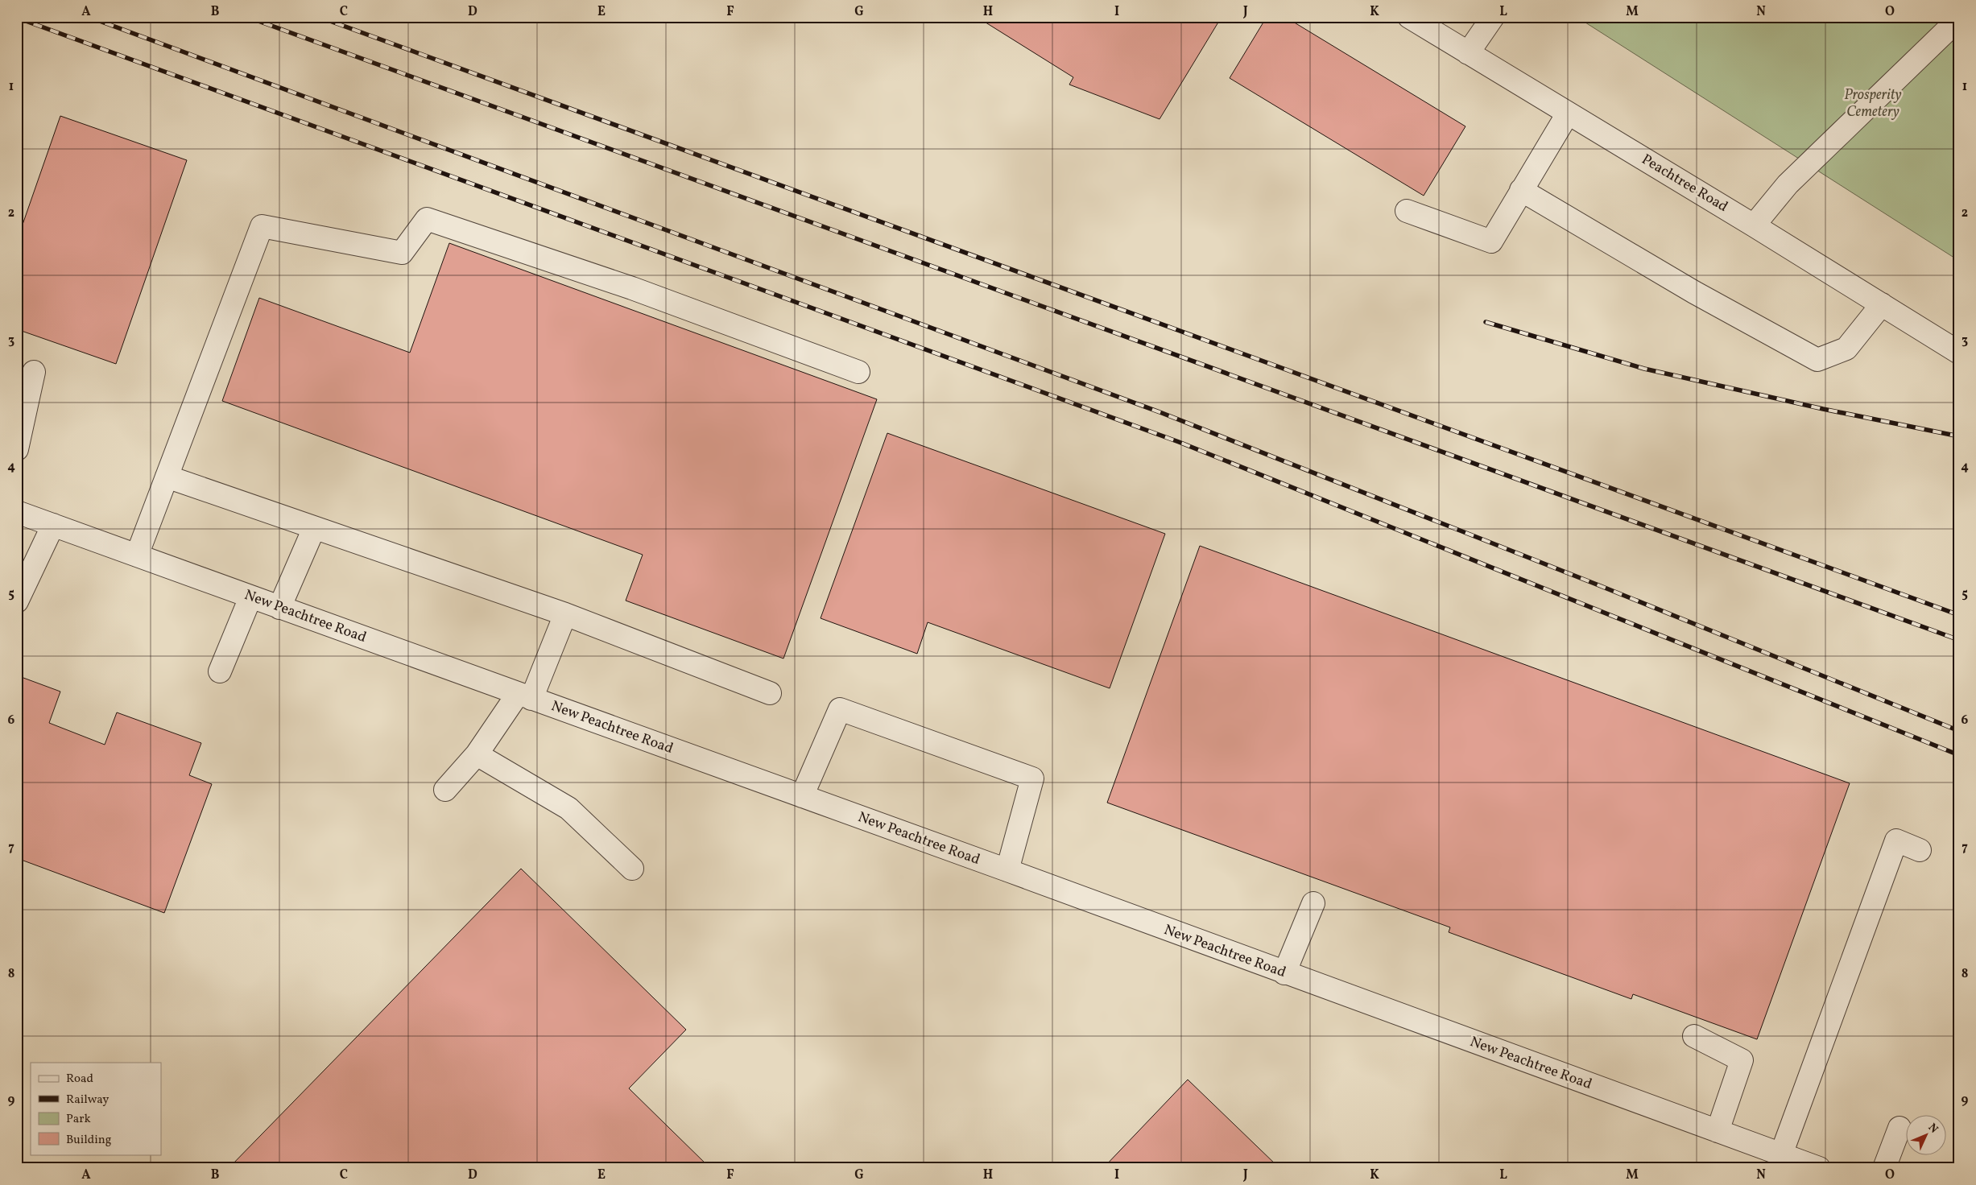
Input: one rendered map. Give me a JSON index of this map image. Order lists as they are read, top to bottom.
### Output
{
  "streets": {
    "street": ["Peachtree Road", "New Peachtree Road"]
  },
  "parks": ["Prosperity Cemetery"],
  "legend": [
    "Road",
    "Railway",
    "Park",
    "Building"
  ],
  "north": "top right",
  "grid": {
    "columns": [
      "A",
      "B",
      "C",
      "D",
      "E",
      "F",
      "G",
      "H",
      "I",
      "J",
      "K",
      "L",
      "M",
      "N",
      "O"
    ],
    "rows": [
      "1",
      "2",
      "3",
      "4",
      "5",
      "6",
      "7",
      "8",
      "9"
    ]
  }
}
